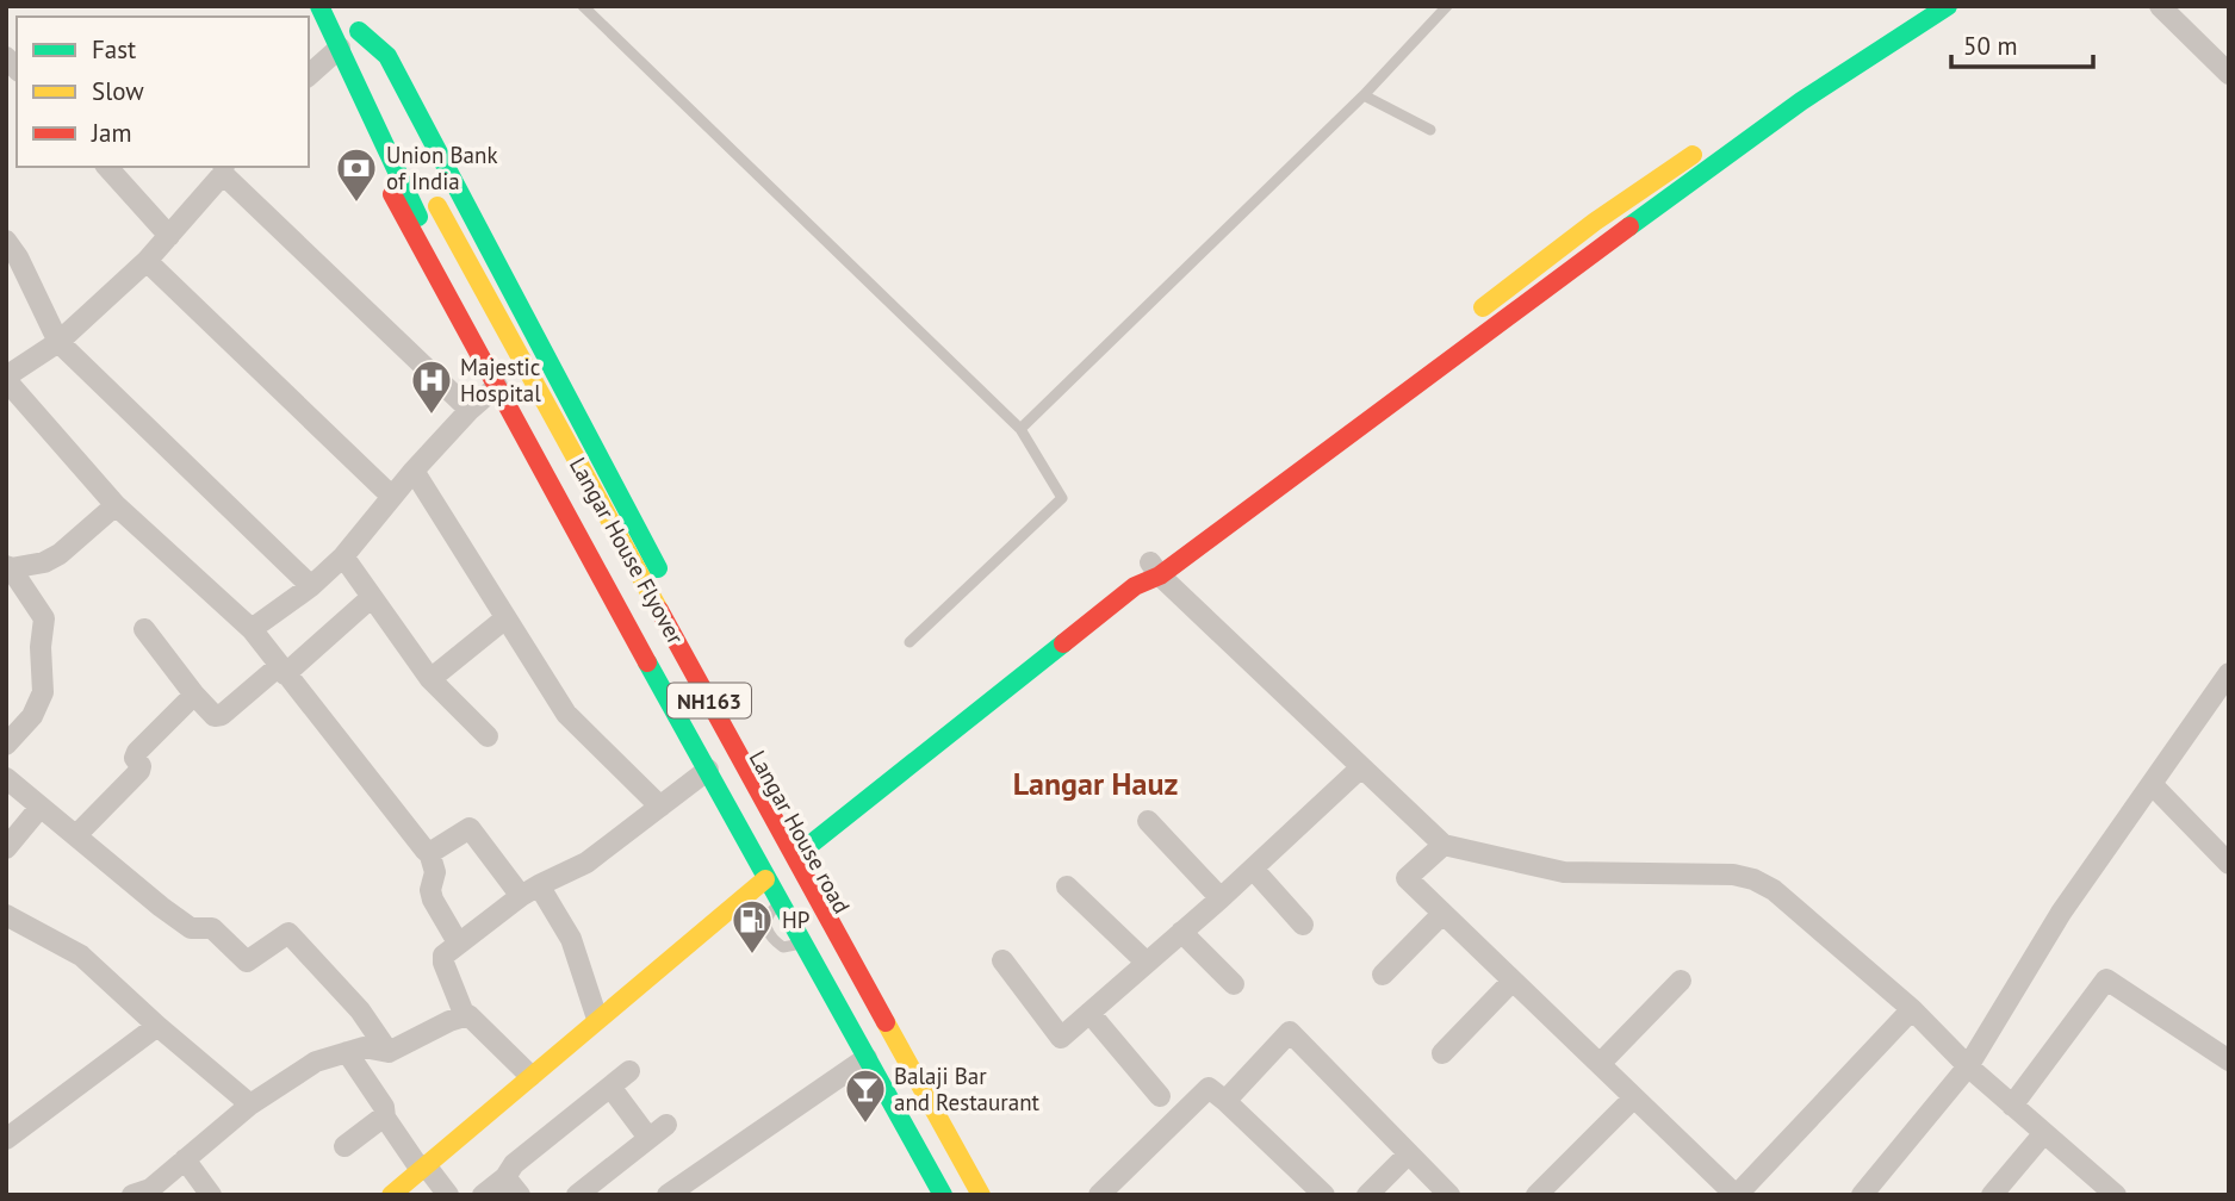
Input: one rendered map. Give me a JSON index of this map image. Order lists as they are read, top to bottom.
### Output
{
  "streets": {
    "main road": ["Langar House Flyover", "NH163", "Langar House road"]
  },
  "crossings": [
    ["Langar House Flyover", "NH163"]
  ],
  "districts": ["Langar Hauz"],
  "places": {
    "bank": ["Union Bank of India"],
    "hospital": ["Majestic Hospital"],
    "fuel station": ["HP"],
    "bar": ["Balaji Bar and Restaurant"]
  },
  "legend": ["Fast", "Slow", "Jam"],
  "scale_bar": "50 m"
}
